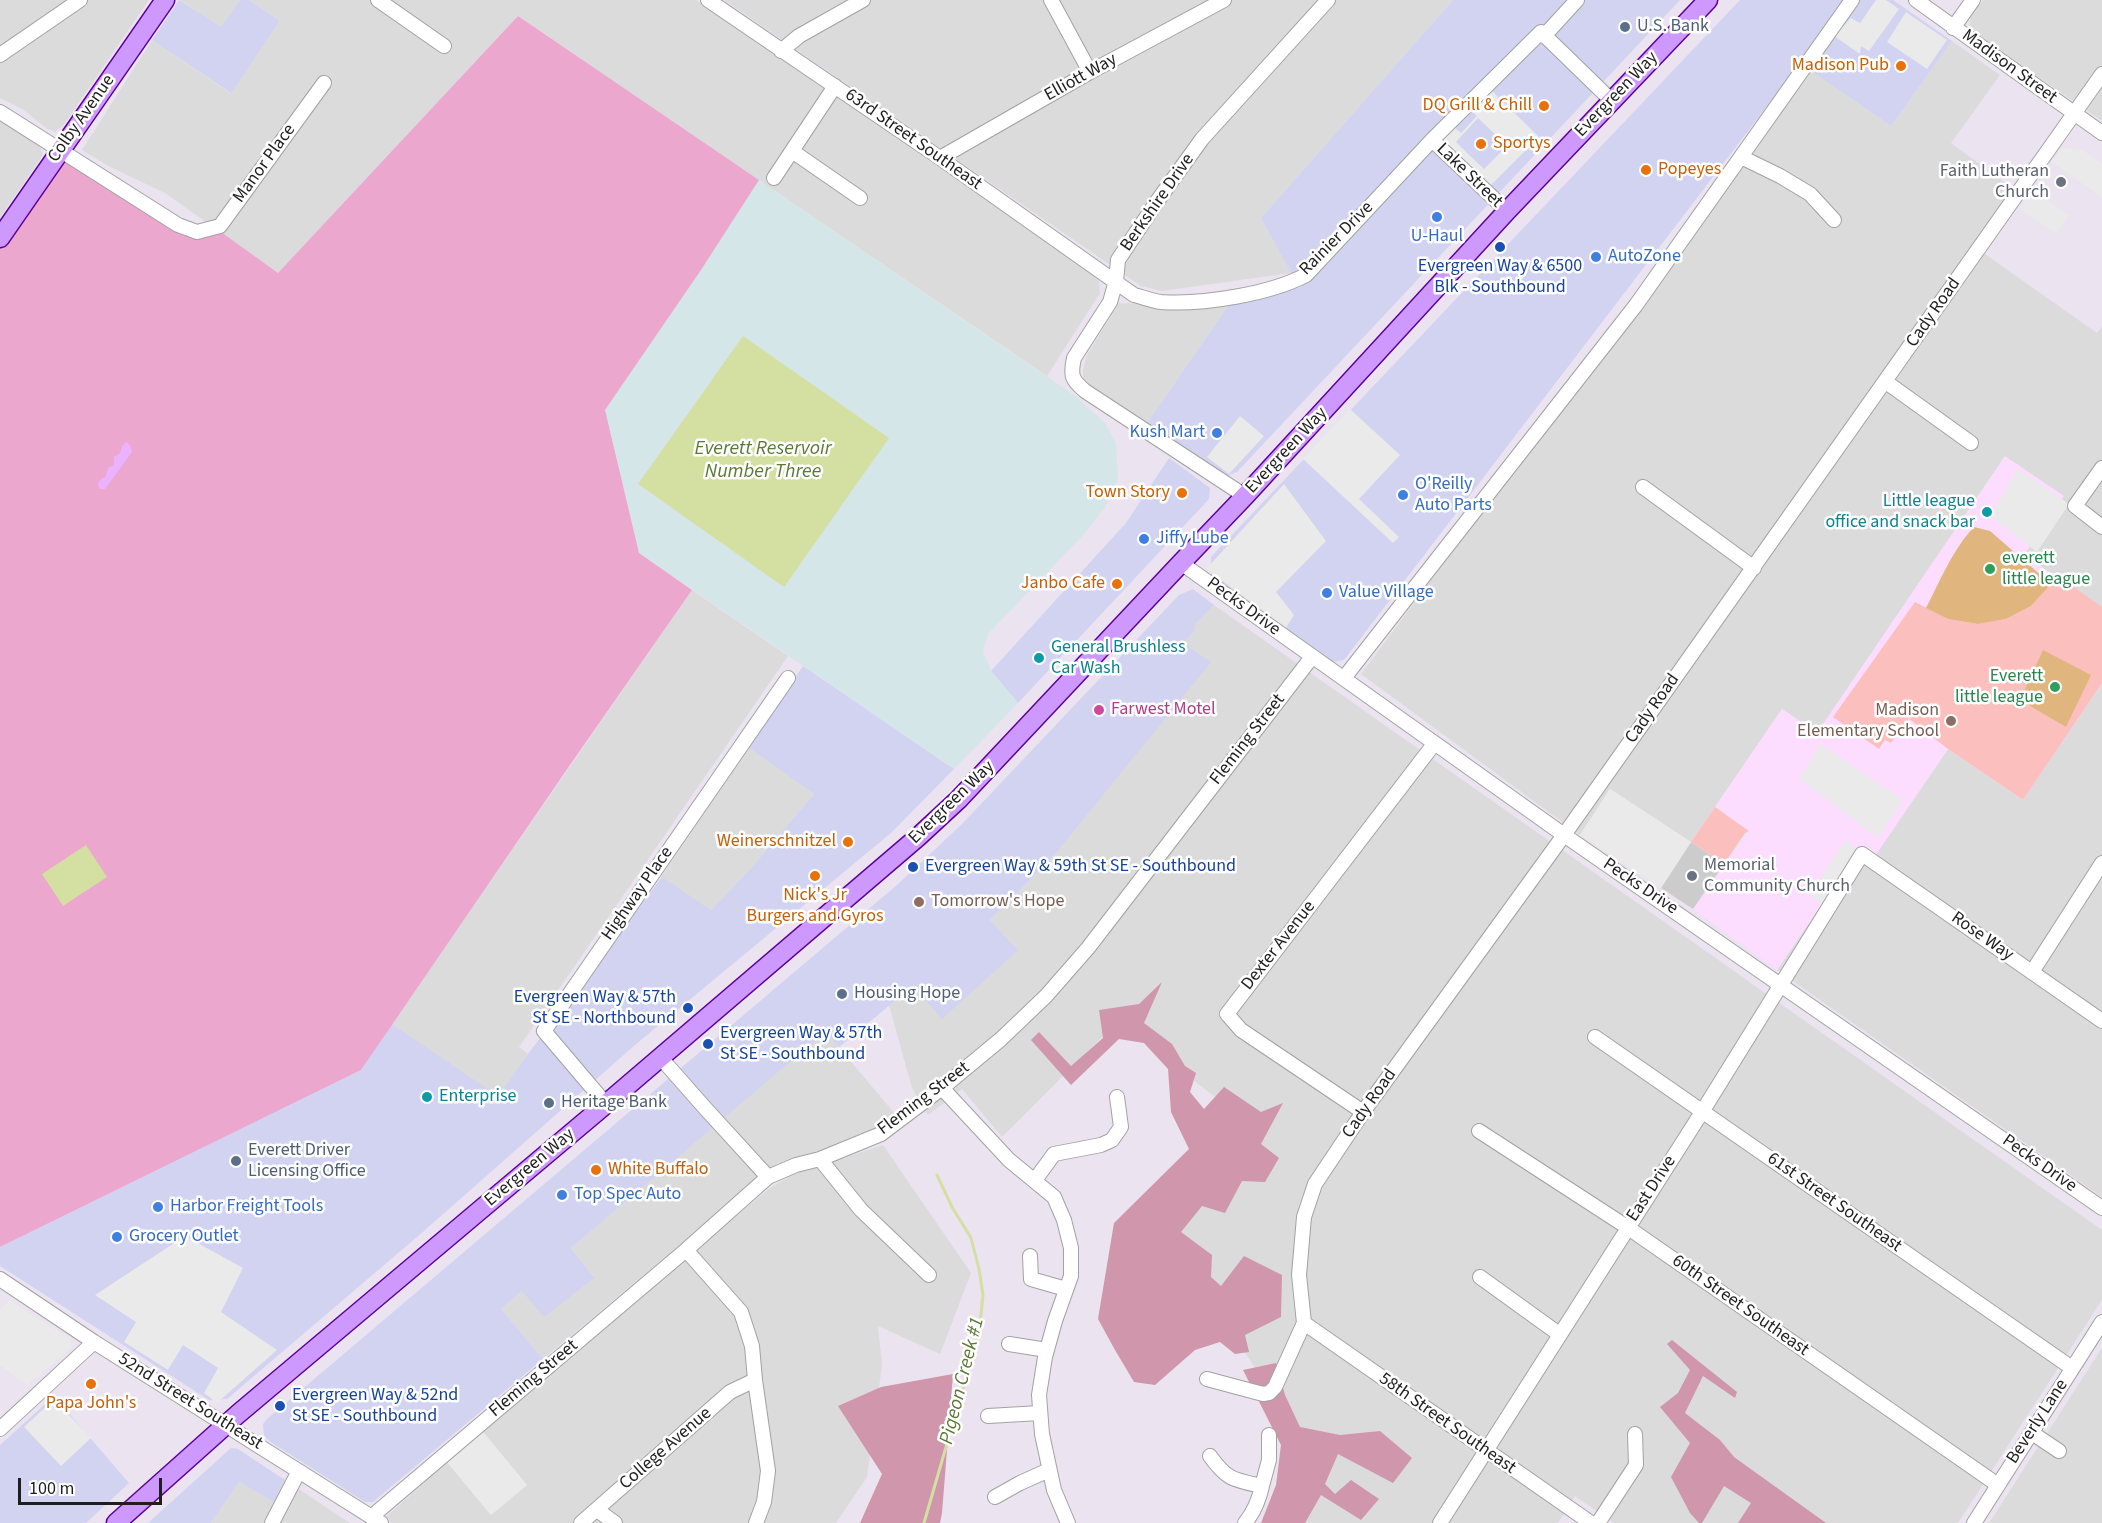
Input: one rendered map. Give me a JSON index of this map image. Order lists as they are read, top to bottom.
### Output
{
  "streets": {
    "main road": ["Evergreen Way", "Colby Avenue"],
    "street": [
      "Madison Street",
      "Elliott Way",
      "63rd Street Southeast",
      "Manor Place",
      "Lake Street",
      "Berkshire Drive",
      "Rainier Drive",
      "Cady Road",
      "Pecks Drive",
      "Fleming Street",
      "Highway Place",
      "Rose Way",
      "Dexter Avenue",
      "East Drive",
      "61st Street Southeast",
      "60th Street Southeast",
      "52nd Street Southeast",
      "Beverly Lane",
      "58th Street Southeast",
      "College Avenue"
    ]
  },
  "crossings": [
    ["Madison Street", "Cady Road"],
    ["Elliott Way", "63rd Street Southeast"],
    ["Evergreen Way", "Lake Street"],
    ["Evergreen Way", "Berkshire Drive"],
    ["Evergreen Way", "Pecks Drive"],
    ["Evergreen Way", "Highway Place"],
    ["Evergreen Way", "52nd Street Southeast"],
    ["Colby Avenue", "Manor Place"],
    ["63rd Street Southeast", "Berkshire Drive"],
    ["63rd Street Southeast", "Rainier Drive"],
    ["Lake Street", "Rainier Drive"],
    ["Berkshire Drive", "Rainier Drive"],
    ["Cady Road", "Pecks Drive"],
    ["Cady Road", "Dexter Avenue"],
    ["Cady Road", "58th Street Southeast"],
    ["Pecks Drive", "Fleming Street"],
    ["Pecks Drive", "Dexter Avenue"],
    ["Pecks Drive", "East Drive"],
    ["Fleming Street", "52nd Street Southeast"],
    ["Rose Way", "East Drive"],
    ["East Drive", "61st Street Southeast"],
    ["East Drive", "60th Street Southeast"],
    ["East Drive", "58th Street Southeast"],
    ["61st Street Southeast", "Beverly Lane"],
    ["60th Street Southeast", "Beverly Lane"]
  ],
  "water": ["Everett Reservoir Number Three", "Pigeon Creek #1"],
  "places": [
    "U.S. Bank",
    "Madison Pub",
    "DQ Grill & Chill",
    "Sportys",
    "Popeyes",
    "Faith Lutheran Church",
    "U-Haul",
    "Evergreen Way & 6500 Blk - Southbound",
    "AutoZone",
    "Kush Mart",
    "Town Story",
    "O'Reilly Auto Parts",
    "Little league office and snack bar",
    "Jiffy Lube",
    "everett little league",
    "Janbo Cafe",
    "Value Village",
    "General Brushless Car Wash",
    "Everett little league",
    "Farwest Motel",
    "Madison Elementary School",
    "Weinerschnitzel",
    "Evergreen Way & 59th St SE - Southbound",
    "Nick's Jr Burgers and Gyros",
    "Memorial Community Church",
    "Tomorrow's Hope",
    "Housing Hope",
    "Evergreen Way & 57th St SE - Northbound",
    "Evergreen Way & 57th St SE - Southbound",
    "Enterprise",
    "Heritage Bank",
    "Everett Driver Licensing Office",
    "White Buffalo",
    "Top Spec Auto",
    "Harbor Freight Tools",
    "Grocery Outlet",
    "Papa John's",
    "Evergreen Way & 52nd St SE - Southbound"
  ],
  "scale_bar": "100 m"
}
